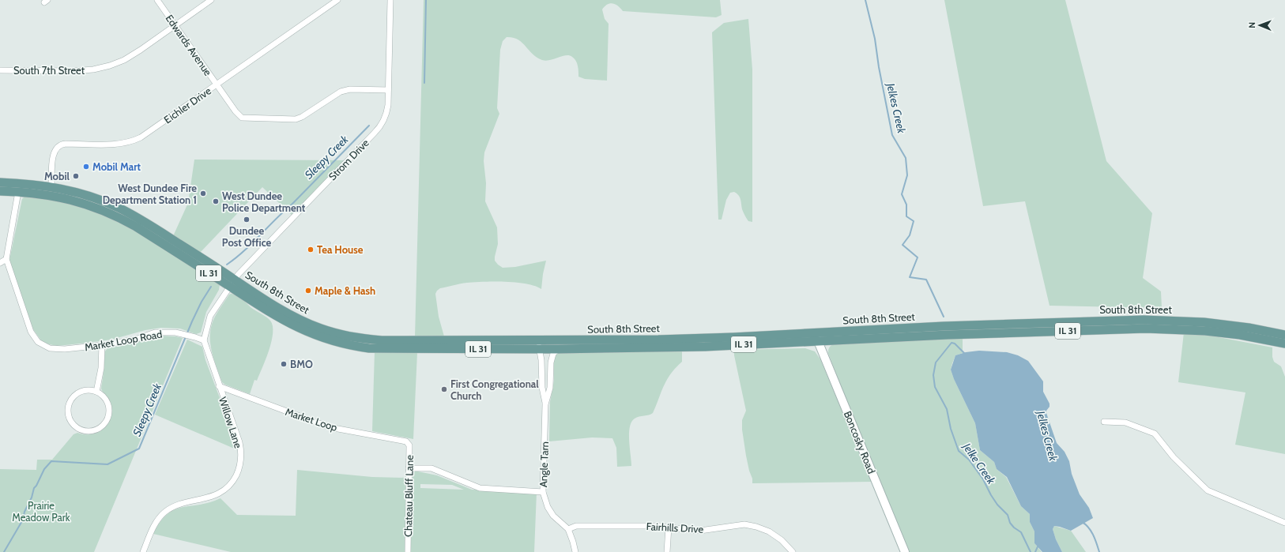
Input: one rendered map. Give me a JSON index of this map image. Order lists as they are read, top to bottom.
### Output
{
  "streets": {
    "main road": ["IL 31", "South 8th Street"],
    "street": [
      "Edwards Avenue",
      "South 7th Street",
      "Eichler Drive",
      "Strom Drive",
      "Market Loop Road",
      "Market Loop",
      "Willow Lane",
      "Boncosky Road",
      "Angle Tarn",
      "Chateau Bluff Lane",
      "Fairhills Drive"
    ]
  },
  "crossings": [
    ["Edwards Avenue", "South 7th Street"],
    ["Edwards Avenue", "Eichler Drive"],
    ["Edwards Avenue", "Strom Drive"],
    ["Eichler Drive", "South 8th Street"],
    ["Strom Drive", "South 8th Street"],
    ["South 8th Street", "Boncosky Road"],
    ["South 8th Street", "Angle Tarn"],
    ["Market Loop Road", "Willow Lane"],
    ["Market Loop", "Willow Lane"],
    ["Market Loop", "Chateau Bluff Lane"],
    ["Angle Tarn", "Fairhills Drive"]
  ],
  "water": ["Jelkes Creek", "Sleepy Creek", "Jelke Creek"],
  "parks": ["Prairie Meadow Park"],
  "places": [
    "Mobil Mart",
    "Mobil",
    "West Dundee Fire Department Station 1",
    "West Dundee Police Department",
    "Dundee Post Office",
    "Tea House",
    "Maple & Hash",
    "BMO",
    "First Congregational Church"
  ],
  "north": "left"
}
